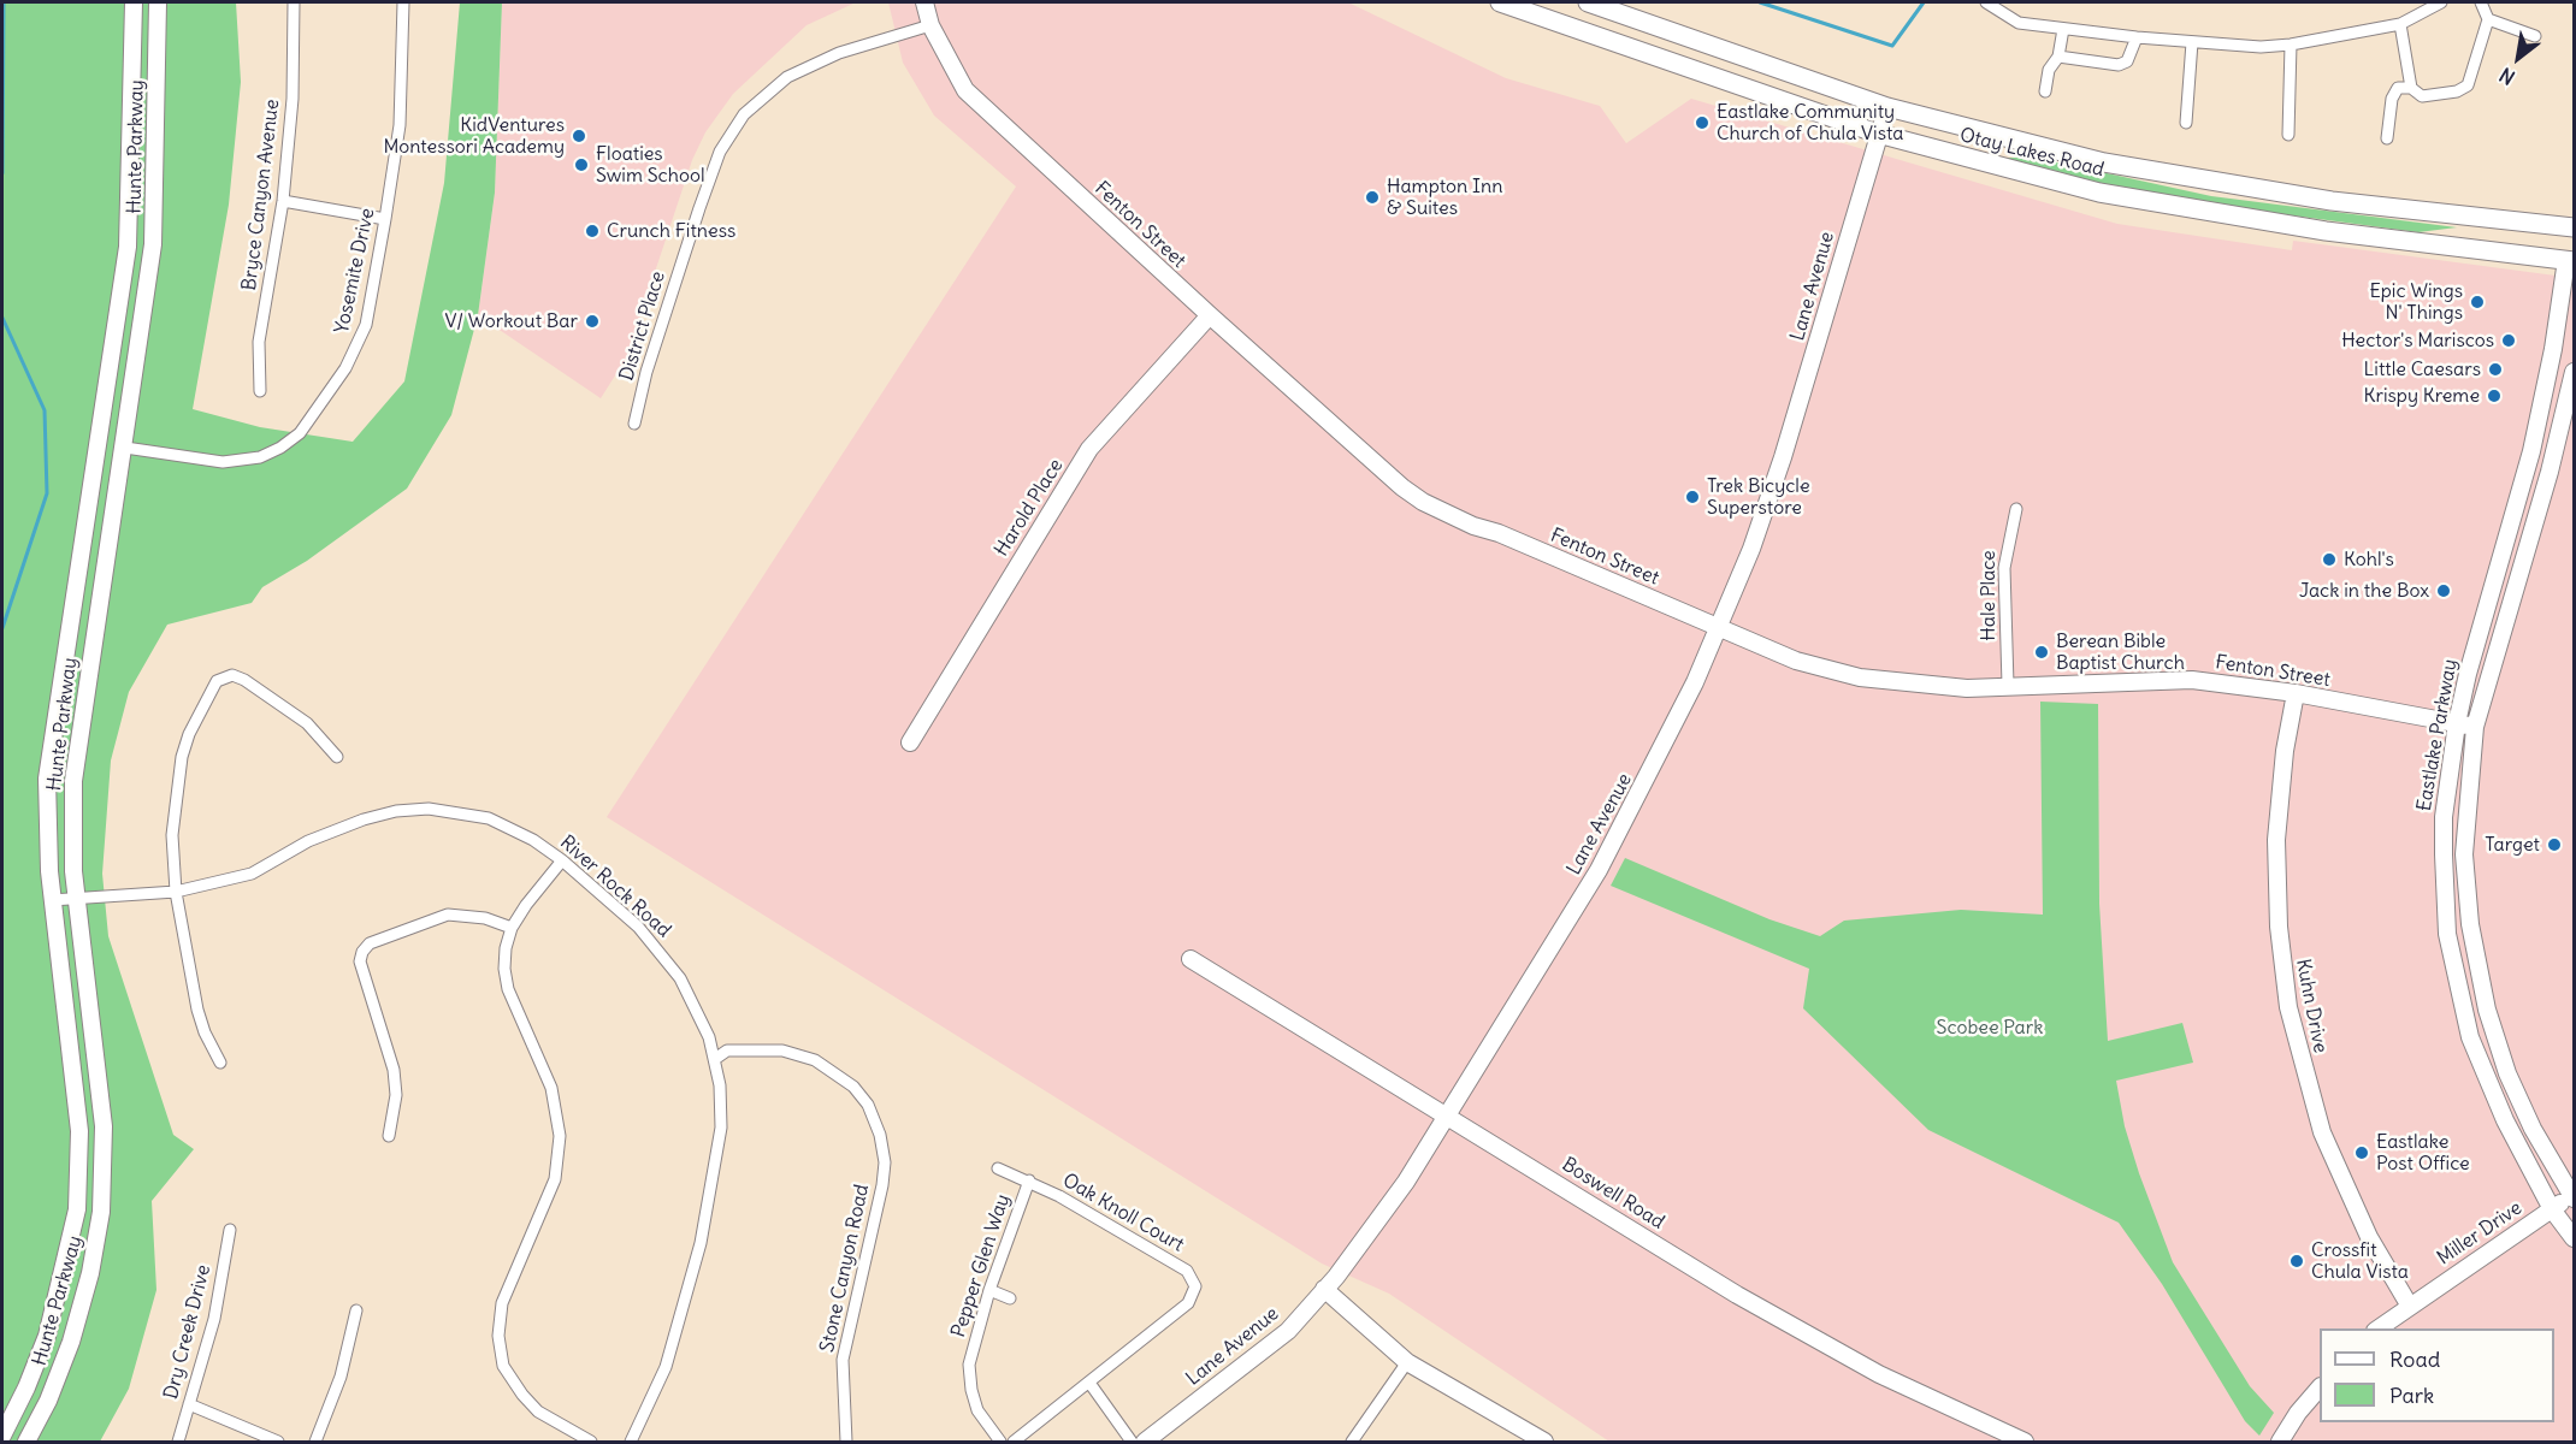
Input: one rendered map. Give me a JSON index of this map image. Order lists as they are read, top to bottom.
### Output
{
  "streets": {
    "main road": [
      "Hunte Parkway",
      "Otay Lakes Road",
      "Fenton Street",
      "Lane Avenue",
      "Harold Place",
      "Eastlake Parkway",
      "Kuhn Drive",
      "Boswell Road",
      "Miller Drive"
    ],
    "street": [
      "Bryce Canyon Avenue",
      "Yosemite Drive",
      "District Place",
      "Hale Place",
      "River Rock Road",
      "Oak Knoll Court",
      "Pepper Glen Way",
      "Stone Canyon Road",
      "Dry Creek Drive"
    ]
  },
  "crossings": [
    ["Hunte Parkway", "Yosemite Drive"],
    ["Hunte Parkway", "River Rock Road"],
    ["Otay Lakes Road", "Lane Avenue"],
    ["Otay Lakes Road", "Eastlake Parkway"],
    ["Fenton Street", "Lane Avenue"],
    ["Fenton Street", "District Place"],
    ["Fenton Street", "Harold Place"],
    ["Fenton Street", "Hale Place"],
    ["Fenton Street", "Eastlake Parkway"],
    ["Fenton Street", "Kuhn Drive"],
    ["Lane Avenue", "Boswell Road"],
    ["Eastlake Parkway", "Miller Drive"],
    ["River Rock Road", "Stone Canyon Road"],
    ["Kuhn Drive", "Miller Drive"],
    ["Oak Knoll Court", "Pepper Glen Way"]
  ],
  "parks": ["Scobee Park"],
  "places": [
    "Eastlake Community Church of Chula Vista",
    "KidVentures Montessori Academy",
    "Floaties Swim School",
    "Hampton Inn & Suites",
    "Crunch Fitness",
    "Epic Wings N' Things",
    "V/ Workout Bar",
    "Hector's Mariscos",
    "Little Caesars",
    "Krispy Kreme",
    "Trek Bicycle Superstore",
    "Kohl's",
    "Jack in the Box",
    "Berean Bible Baptist Church",
    "Target",
    "Eastlake Post Office",
    "Crossfit Chula Vista"
  ],
  "legend": ["Road", "Park"],
  "north": "bottom left"
}
